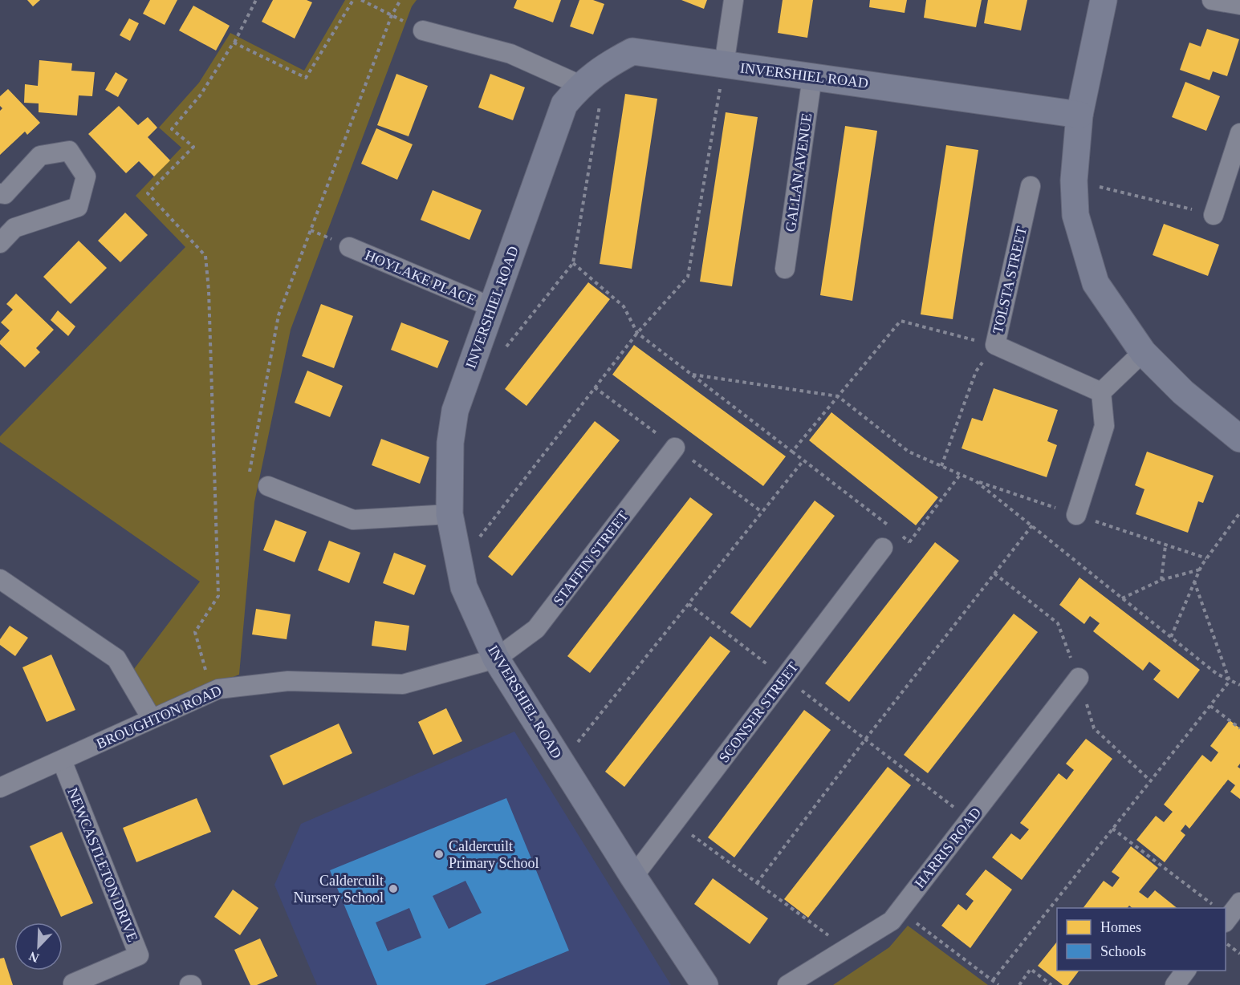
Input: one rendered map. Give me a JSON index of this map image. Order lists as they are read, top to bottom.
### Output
{
  "streets": {
    "street": [
      "INVERSHIEL ROAD",
      "GALLAN AVENUE",
      "HOYLAKE PLACE",
      "TOLSTA STREET",
      "STAFFIN STREET",
      "SCONSER STREET",
      "BROUGHTON ROAD",
      "HARRIS ROAD",
      "NEWCASTLETON DRIVE"
    ]
  },
  "crossings": [
    ["INVERSHIEL ROAD", "GALLAN AVENUE"],
    ["INVERSHIEL ROAD", "HOYLAKE PLACE"],
    ["INVERSHIEL ROAD", "STAFFIN STREET"],
    ["INVERSHIEL ROAD", "SCONSER STREET"],
    ["INVERSHIEL ROAD", "BROUGHTON ROAD"],
    ["STAFFIN STREET", "BROUGHTON ROAD"],
    ["BROUGHTON ROAD", "NEWCASTLETON DRIVE"]
  ],
  "places": ["Caldercuilt Primary School", "Caldercuilt Nursery School"],
  "legend": ["Homes", "Schools"],
  "north": "bottom left"
}
